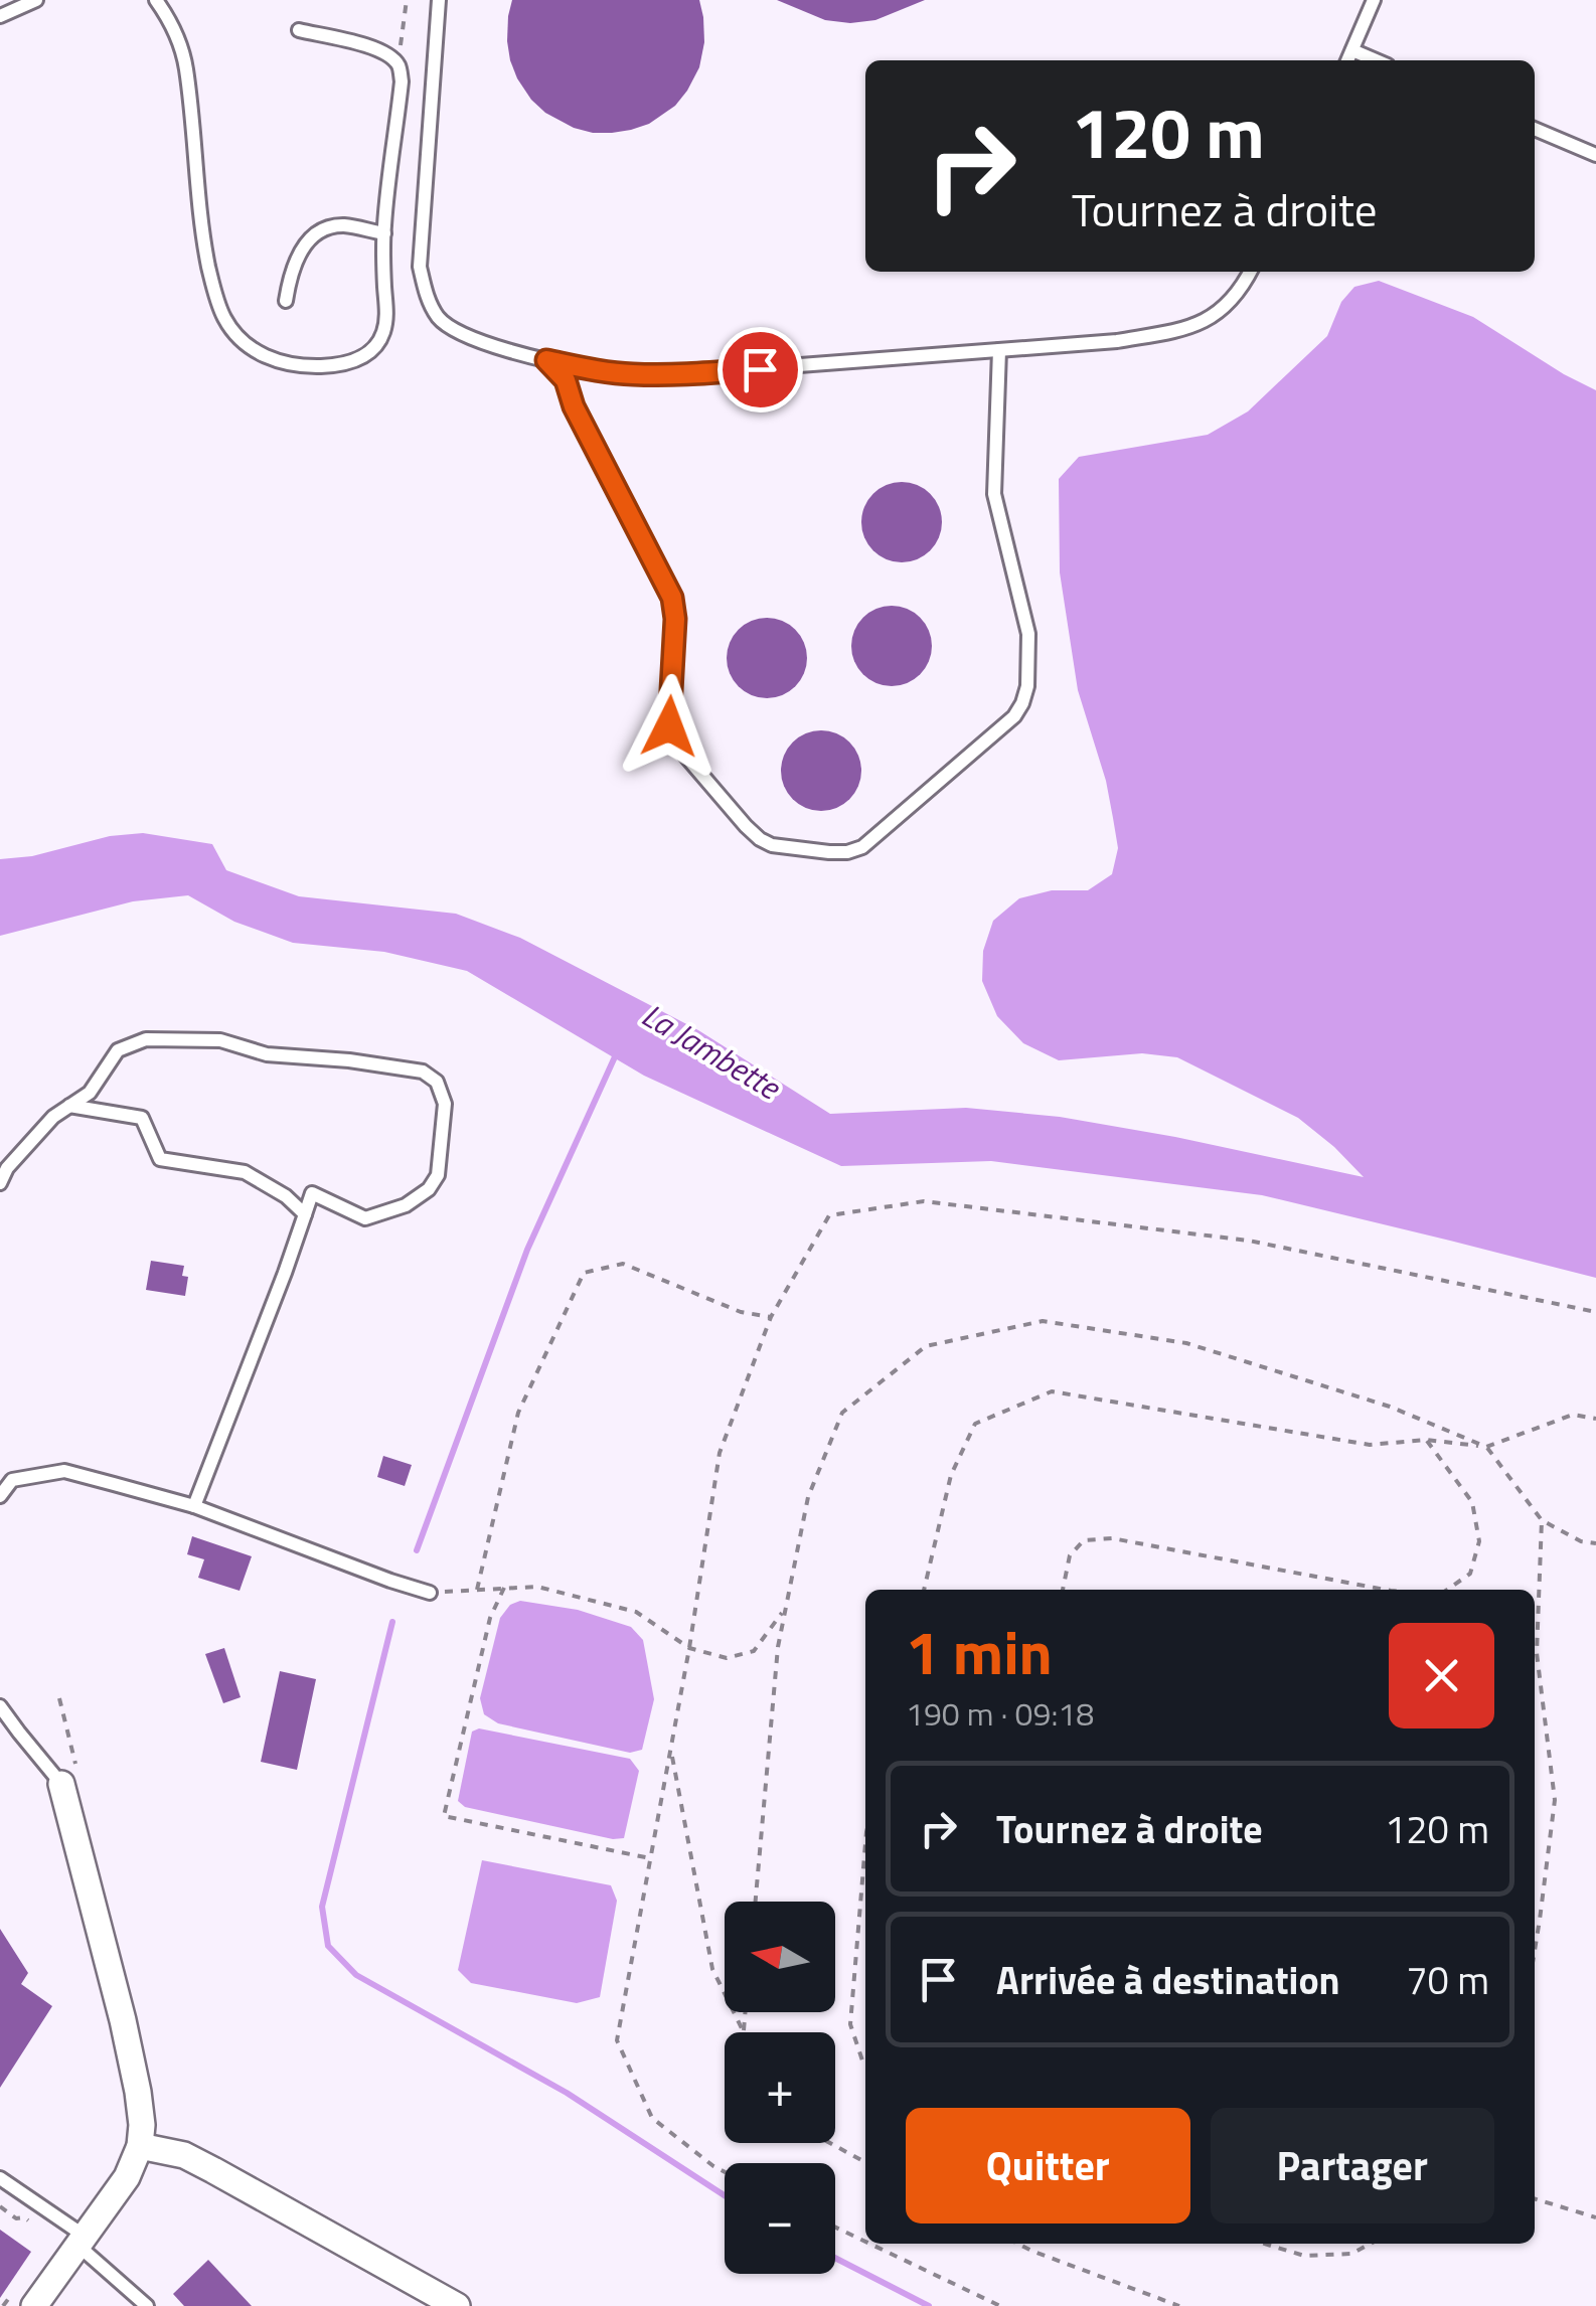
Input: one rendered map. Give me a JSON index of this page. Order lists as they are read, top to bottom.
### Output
{
  "water": ["La Jambette"],
  "north": "left",
  "page": {
    "turn": ["120 m", "Tournez à droite"],
    "heading": ["1 min", "190 m · 09:18"],
    "list": [
      {
        "name": "Tournez à droite",
        "value": "120 m"
      },
      {
        "name": "Arrivée à destination",
        "value": "70 m"
      }
    ],
    "map_buttons": ["+", "−"],
    "buttons": ["Quitter", "Partager"]
  }
}
